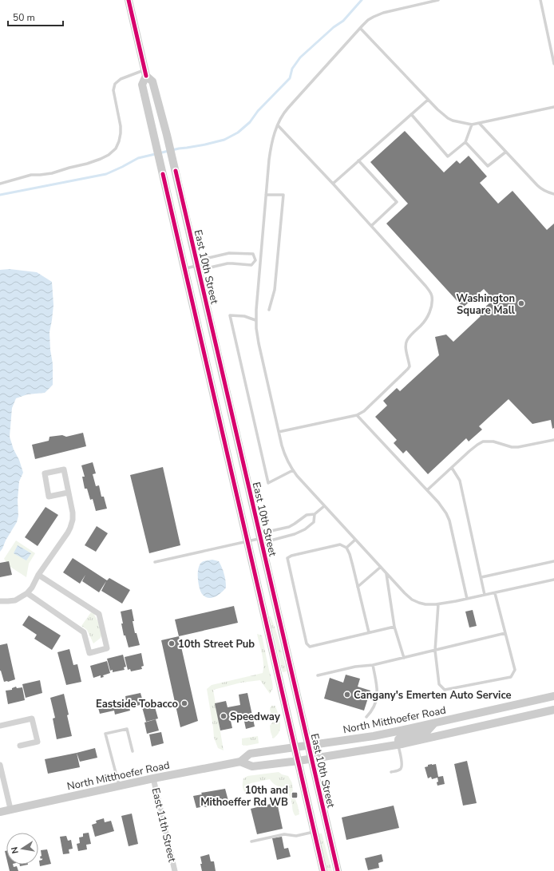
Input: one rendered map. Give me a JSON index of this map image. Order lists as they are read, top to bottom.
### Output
{
  "streets": {
    "main road": ["East 10th Street", "North Mitthoefer Road"],
    "street": ["East 11th Street"]
  },
  "crossings": [
    ["East 10th Street", "North Mitthoefer Road"],
    ["North Mitthoefer Road", "East 11th Street"]
  ],
  "places": {
    "other": [
      "Washington Square Mall",
      "10th Street Pub",
      "Cangany's Emerten Auto Service",
      "Eastside Tobacco",
      "Speedway"
    ],
    "transit": ["10th and Mithoeffer Rd WB"]
  },
  "scale_bar": "50 m",
  "north": "left"
}
